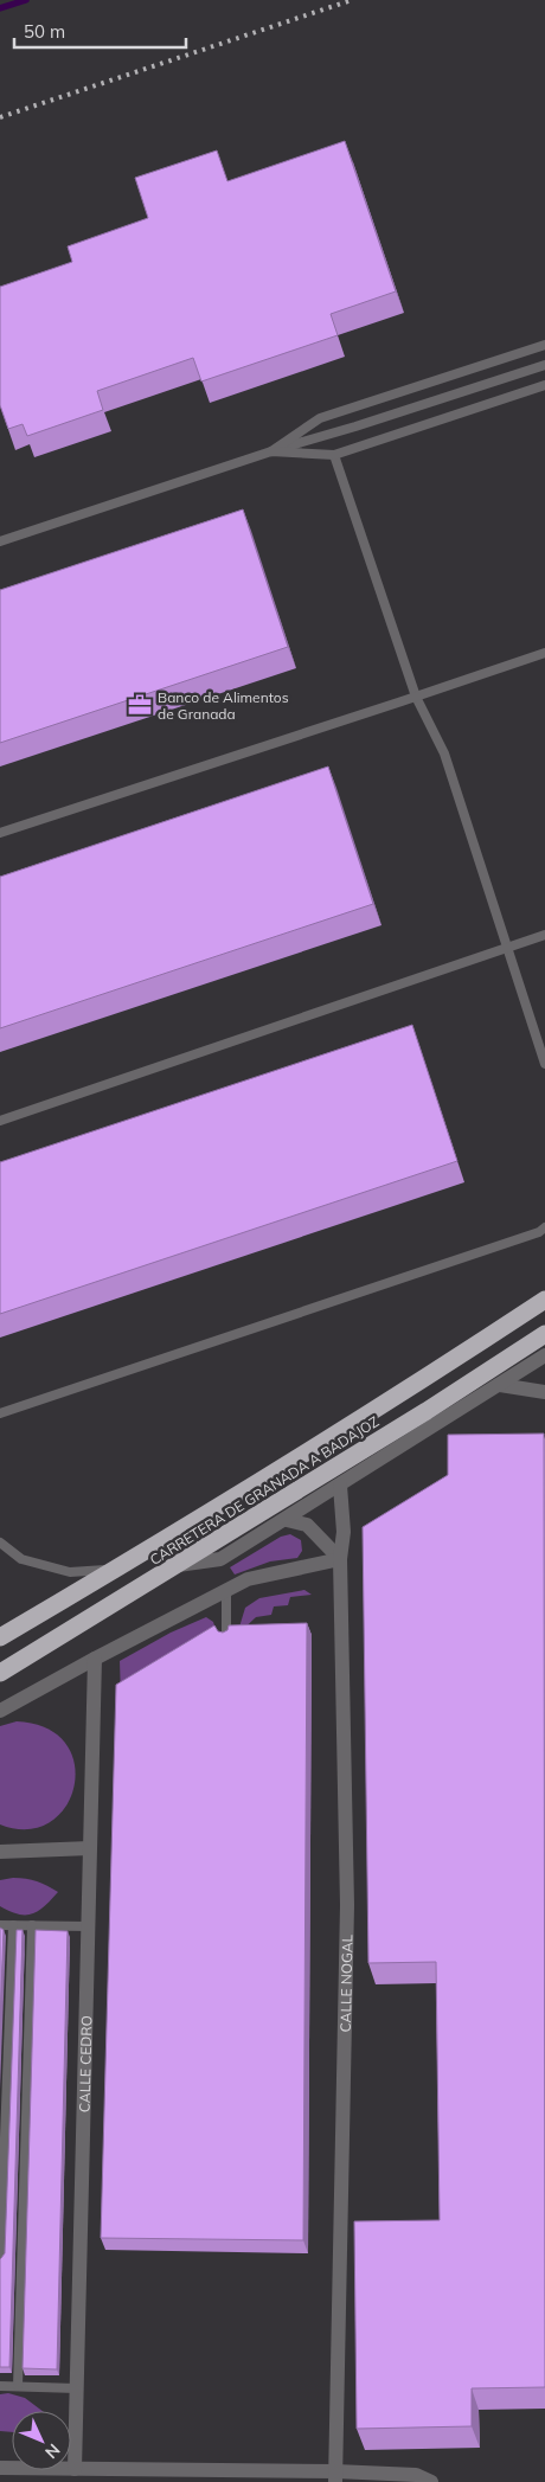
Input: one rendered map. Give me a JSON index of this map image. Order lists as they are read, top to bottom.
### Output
{
  "streets": {
    "highway": ["CARRETERA DE GRANADA A BADAJOZ"],
    "street": ["CALLE NOGAL", "CALLE CEDRO"]
  },
  "places": {
    "office": ["Banco de Alimentos de Granada"]
  },
  "scale_bar": "50 m",
  "north": "bottom right"
}
